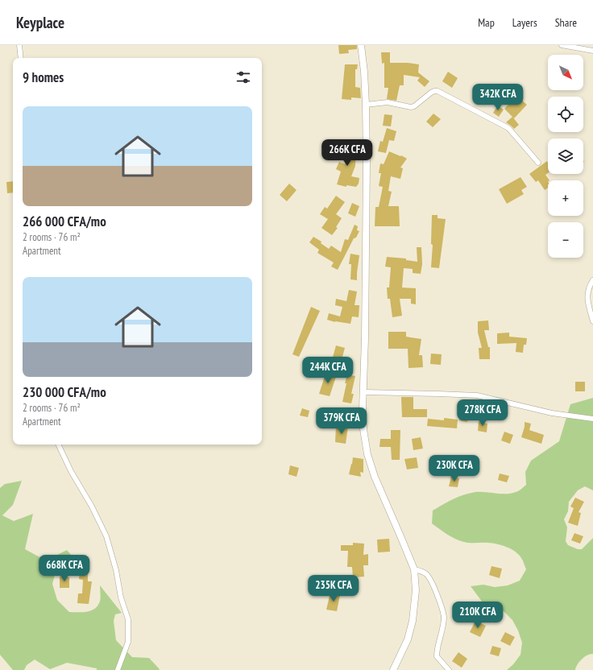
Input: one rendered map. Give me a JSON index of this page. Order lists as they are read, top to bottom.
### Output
{
  "north": "bottom right",
  "page": {
    "header": "Keyplace",
    "nav": ["Map", "Layers", "Share"],
    "map_buttons": ["+", "−"],
    "heading": "9 homes",
    "price": [
      "342K CFA",
      "266K CFA",
      "244K CFA",
      "278K CFA",
      "379K CFA",
      "230K CFA",
      "668K CFA",
      "235K CFA",
      "210K CFA"
    ],
    "list": [
      {
        "name": "266 000 CFA/mo",
        "note": "2 rooms · 76 m² · Apartment"
      },
      {
        "name": "230 000 CFA/mo",
        "note": "2 rooms · 76 m² · Apartment"
      }
    ]
  }
}
